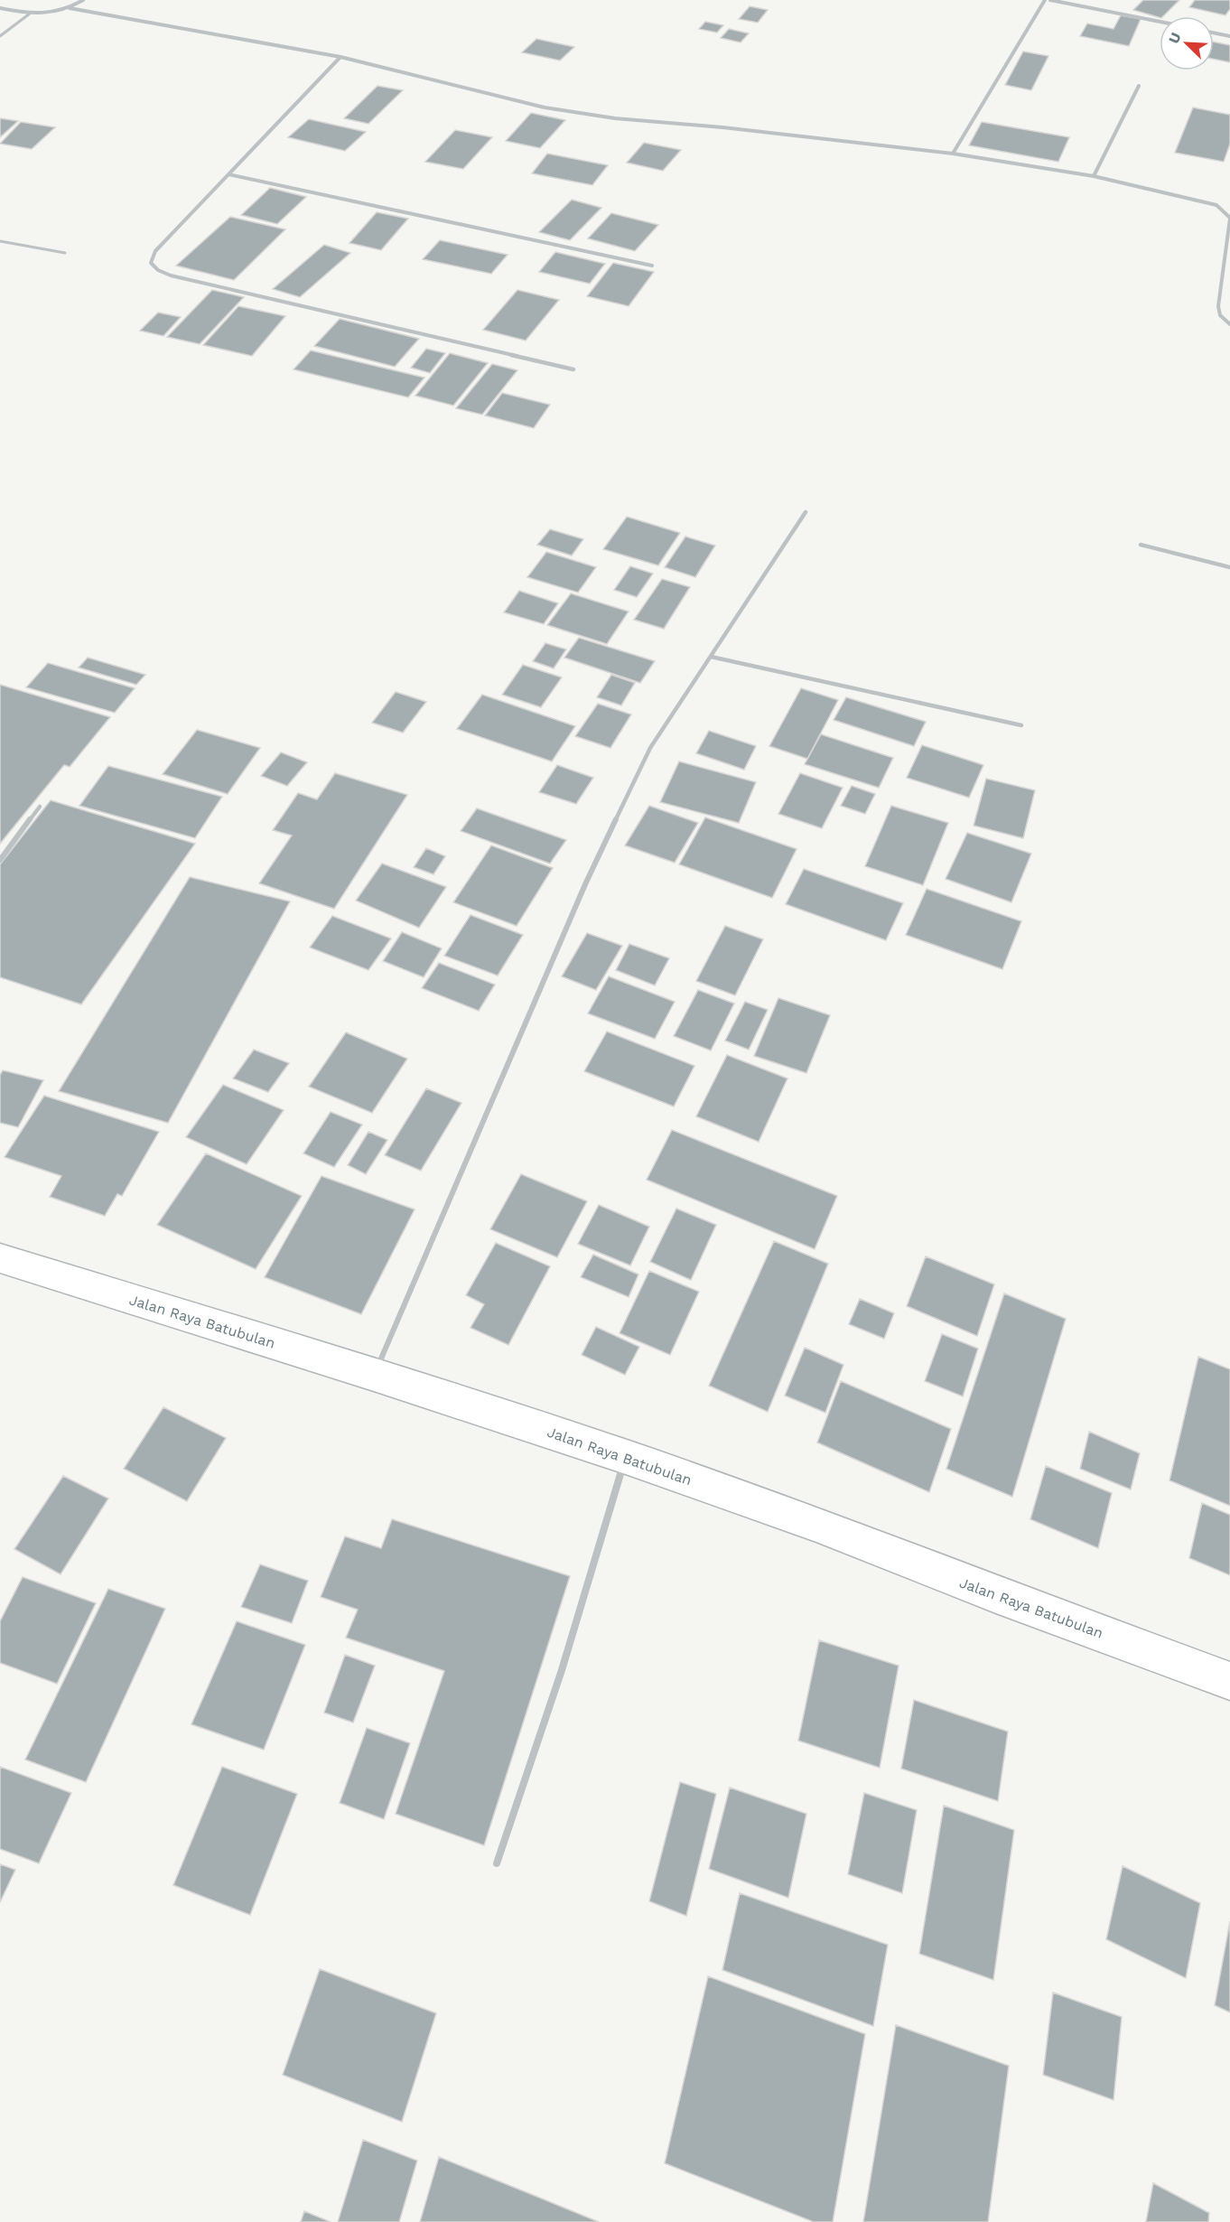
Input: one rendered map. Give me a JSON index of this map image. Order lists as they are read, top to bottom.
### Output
{
  "streets": {
    "highway": ["Jalan Raya Batubulan"]
  },
  "north": "top left"
}
